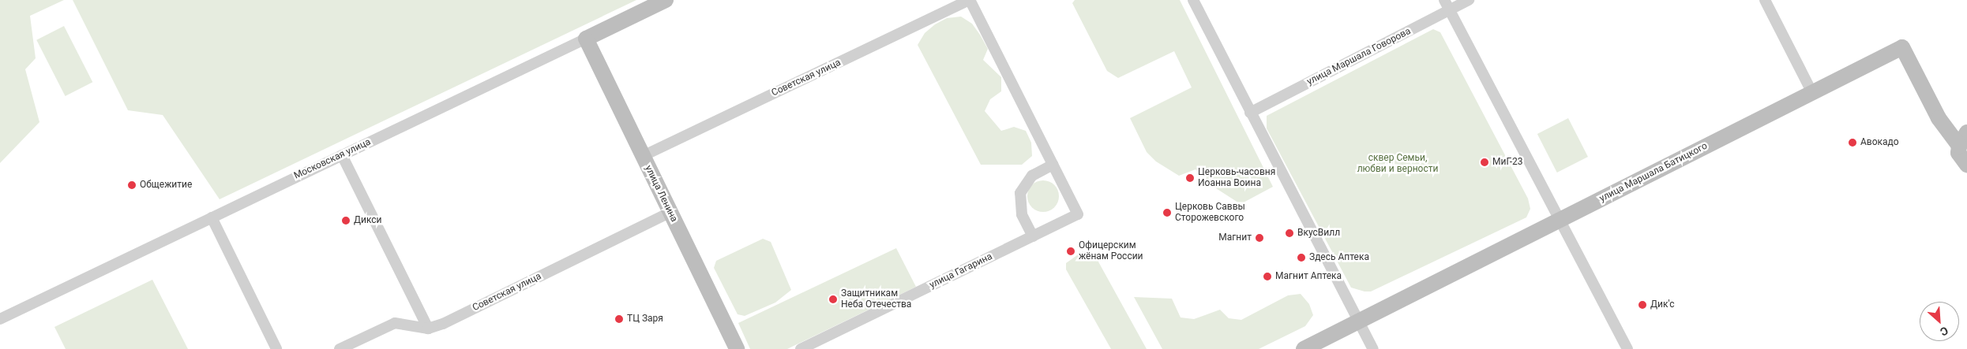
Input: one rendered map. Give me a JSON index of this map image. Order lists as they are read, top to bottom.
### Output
{
  "streets": {
    "street": [
      "улица Маршала Говорова",
      "Советская улица",
      "Московская улица",
      "улица Маршала Батицкого",
      "улица Ленина",
      "улица Гагарина"
    ]
  },
  "crossings": [
    ["Советская улица", "улица Ленина"],
    ["Московская улица", "улица Ленина"]
  ],
  "parks": ["сквер Семьи, любви и верности"],
  "places": [
    "Авокадо",
    "МиГ-23",
    "Церковь-часовня Иоанна Воина",
    "Общежитие",
    "Церковь Саввы Сторожевского",
    "Дикси",
    "ВкусВилл",
    "Магнит",
    "Офицерским жёнам России",
    "Здесь Аптека",
    "Магнит Аптека",
    "Защитникам Неба Отечества",
    "Дик'с",
    "ТЦ Заря"
  ],
  "north": "bottom right"
}
